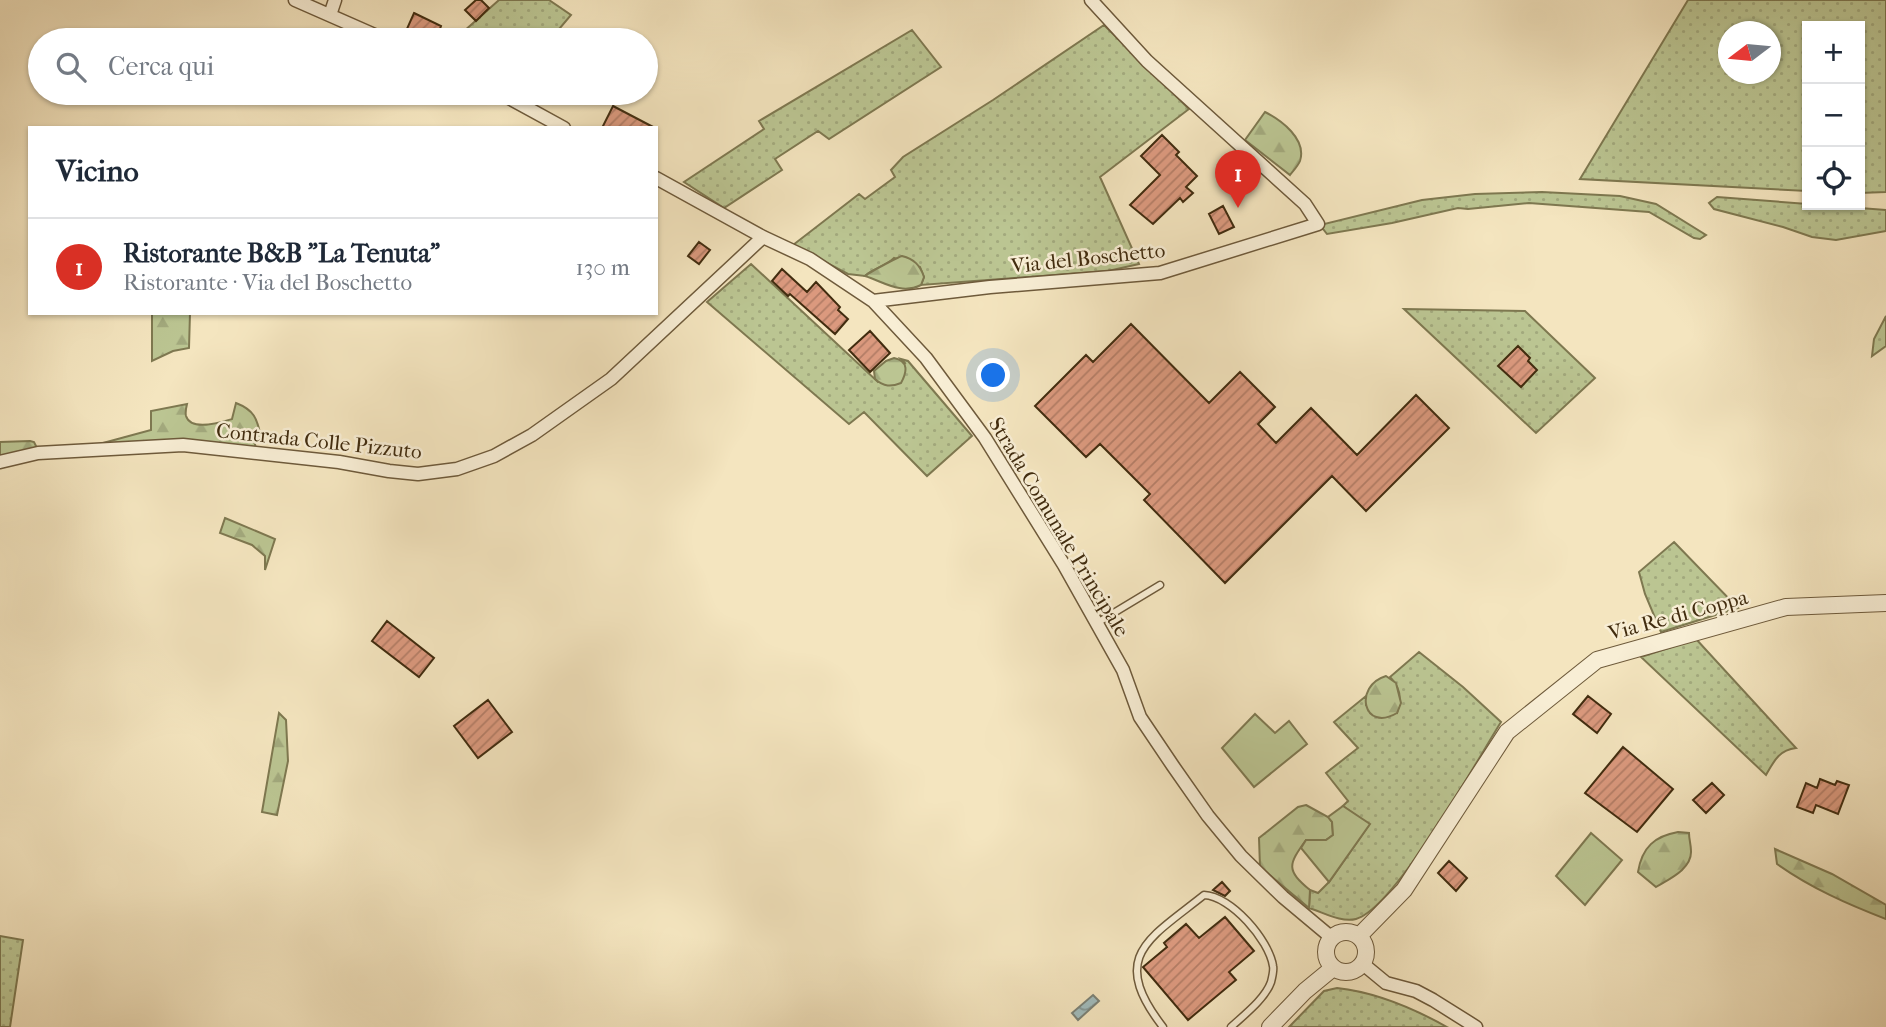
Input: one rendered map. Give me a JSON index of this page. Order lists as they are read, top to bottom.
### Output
{
  "streets": {
    "street": [
      "Via del Boschetto",
      "Contrada Colle Pizzuto",
      "Strada Comunale Principale",
      "Via Re di Coppa"
    ]
  },
  "crossings": [
    ["Via del Boschetto", "Strada Comunale Principale"],
    ["Contrada Colle Pizzuto", "Strada Comunale Principale"],
    ["Strada Comunale Principale", "Via Re di Coppa"]
  ],
  "north": "left",
  "page": {
    "map_buttons": ["+", "−"],
    "search": "Cerca qui",
    "heading": "Vicino",
    "pins": "1",
    "list": [
      {
        "mark": "1",
        "name": "Ristorante B&B \"La Tenuta\"",
        "note": "Ristorante · Via del Boschetto",
        "value": "130 m"
      }
    ]
  }
}
